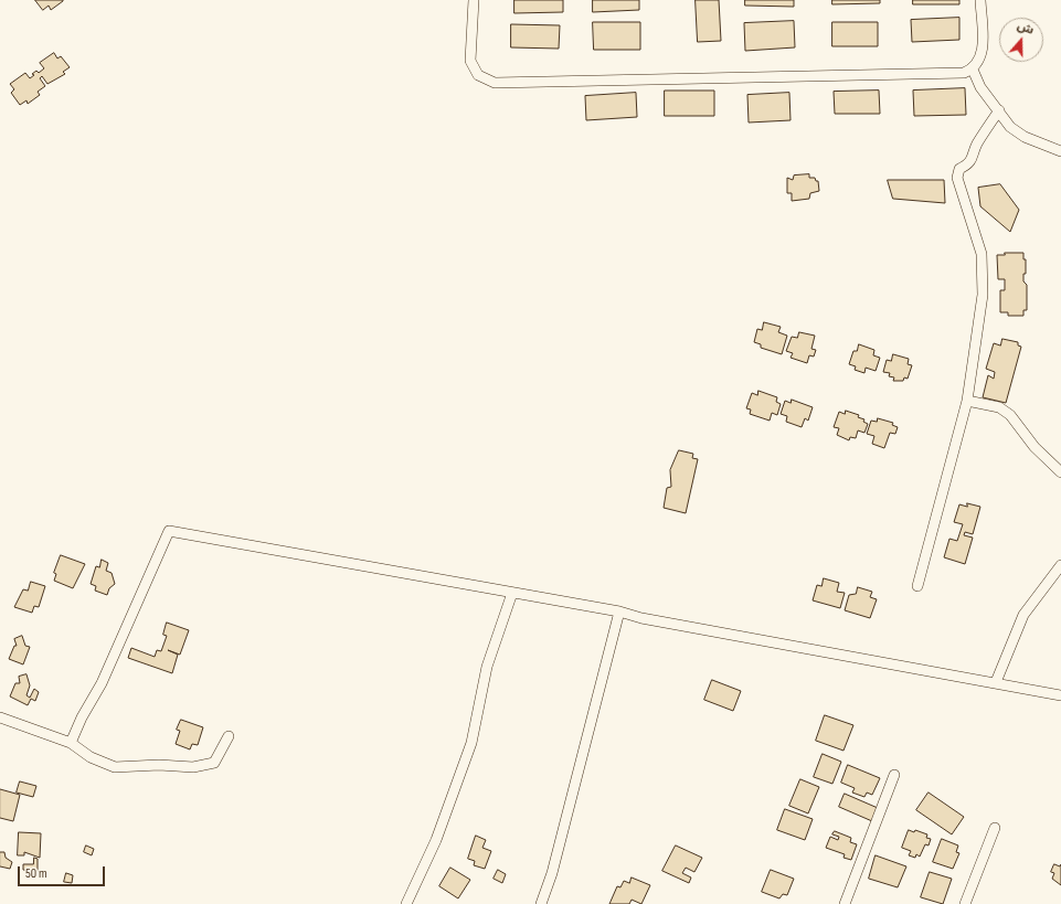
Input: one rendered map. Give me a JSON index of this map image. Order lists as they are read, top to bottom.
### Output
{
  "scale_bar": "50 m",
  "north": "top"
}
